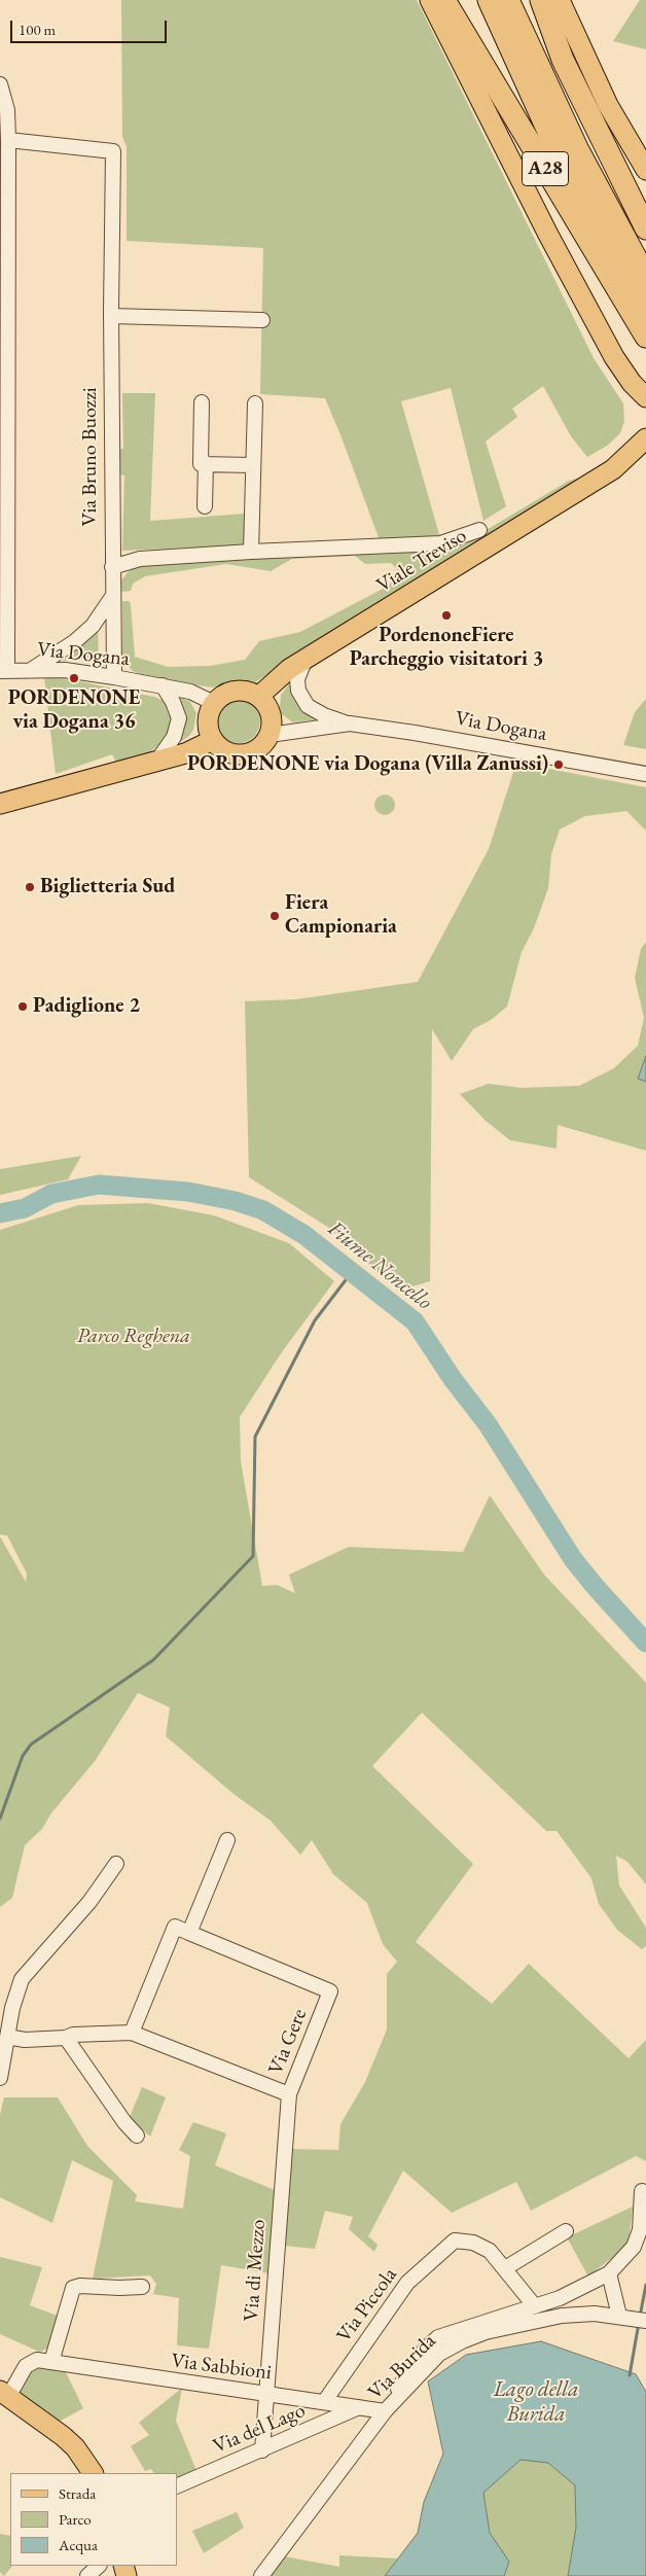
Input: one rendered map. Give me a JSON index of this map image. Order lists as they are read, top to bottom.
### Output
{
  "streets": {
    "highway": ["A28"],
    "main road": ["Viale Treviso"],
    "street": [
      "Via Bruno Buozzi",
      "Via Dogana",
      "Via Gere",
      "Via di Mezzo",
      "Via Piccola",
      "Via Sabbioni",
      "Via Burida",
      "Via del Lago"
    ]
  },
  "crossings": [
    ["Via Bruno Buozzi", "Via Dogana"],
    ["Viale Treviso", "Via Dogana"],
    ["Via Gere", "Via di Mezzo"],
    ["Via di Mezzo", "Via Sabbioni"],
    ["Via di Mezzo", "Via del Lago"],
    ["Via Piccola", "Via Sabbioni"],
    ["Via Sabbioni", "Via Burida"],
    ["Via Sabbioni", "Via del Lago"]
  ],
  "water": ["Fiume Noncello", "Lago della Burida"],
  "parks": ["Parco Reghena"],
  "places": [
    "PordenoneFiere Parcheggio visitatori 3",
    "PORDENONE via Dogana 36",
    "PORDENONE via Dogana (Villa Zanussi)",
    "Biglietteria Sud",
    "Fiera Campionaria",
    "Padiglione 2"
  ],
  "legend": ["Strada", "Parco", "Acqua"],
  "scale_bar": "100 m"
}
